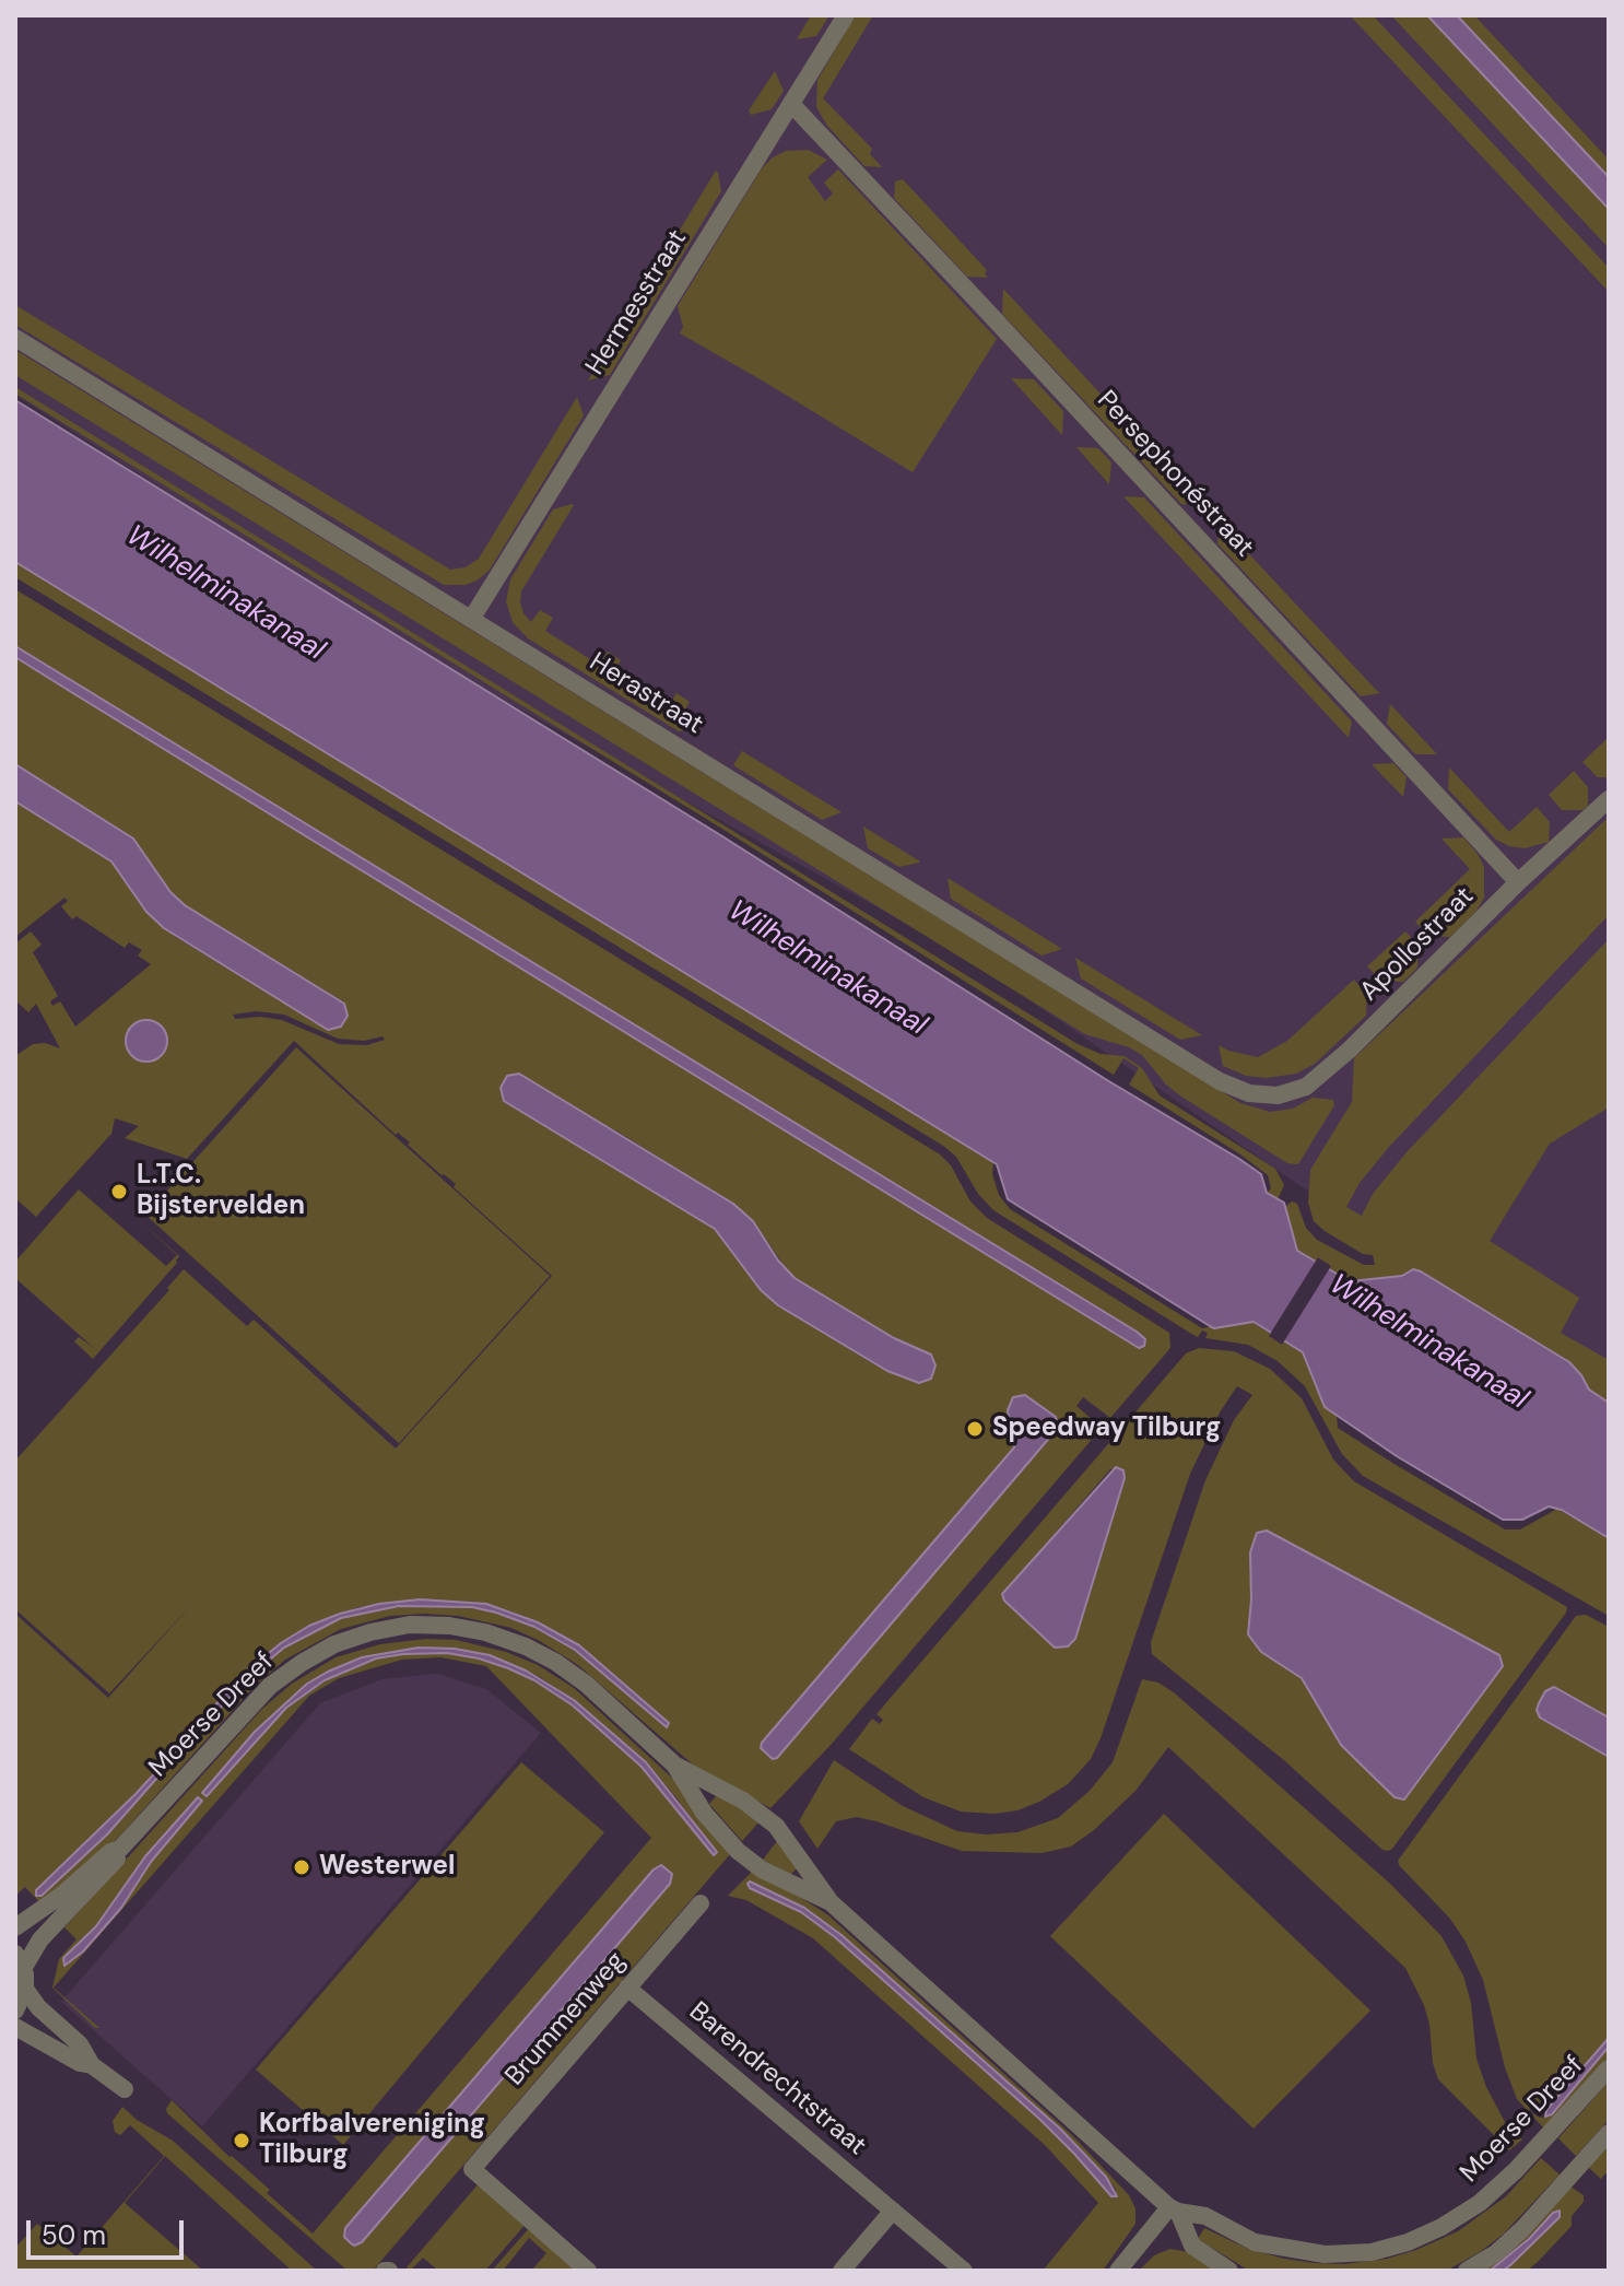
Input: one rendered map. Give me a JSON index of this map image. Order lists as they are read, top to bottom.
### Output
{
  "streets": {
    "street": [
      "Hermesstraat",
      "Persephonéstraat",
      "Herastraat",
      "Apollostraat",
      "Moerse Dreef",
      "Brummenweg",
      "Barendrechtstraat"
    ]
  },
  "crossings": [
    ["Hermesstraat", "Persephonéstraat"],
    ["Hermesstraat", "Herastraat"],
    ["Persephonéstraat", "Apollostraat"],
    ["Herastraat", "Apollostraat"],
    ["Brummenweg", "Barendrechtstraat"]
  ],
  "water": ["Wilhelminakanaal"],
  "places": [
    "L.T.C. Bijstervelden",
    "Speedway Tilburg",
    "Westerwel",
    "Korfbalvereniging Tilburg"
  ],
  "scale_bar": "50 m"
}
